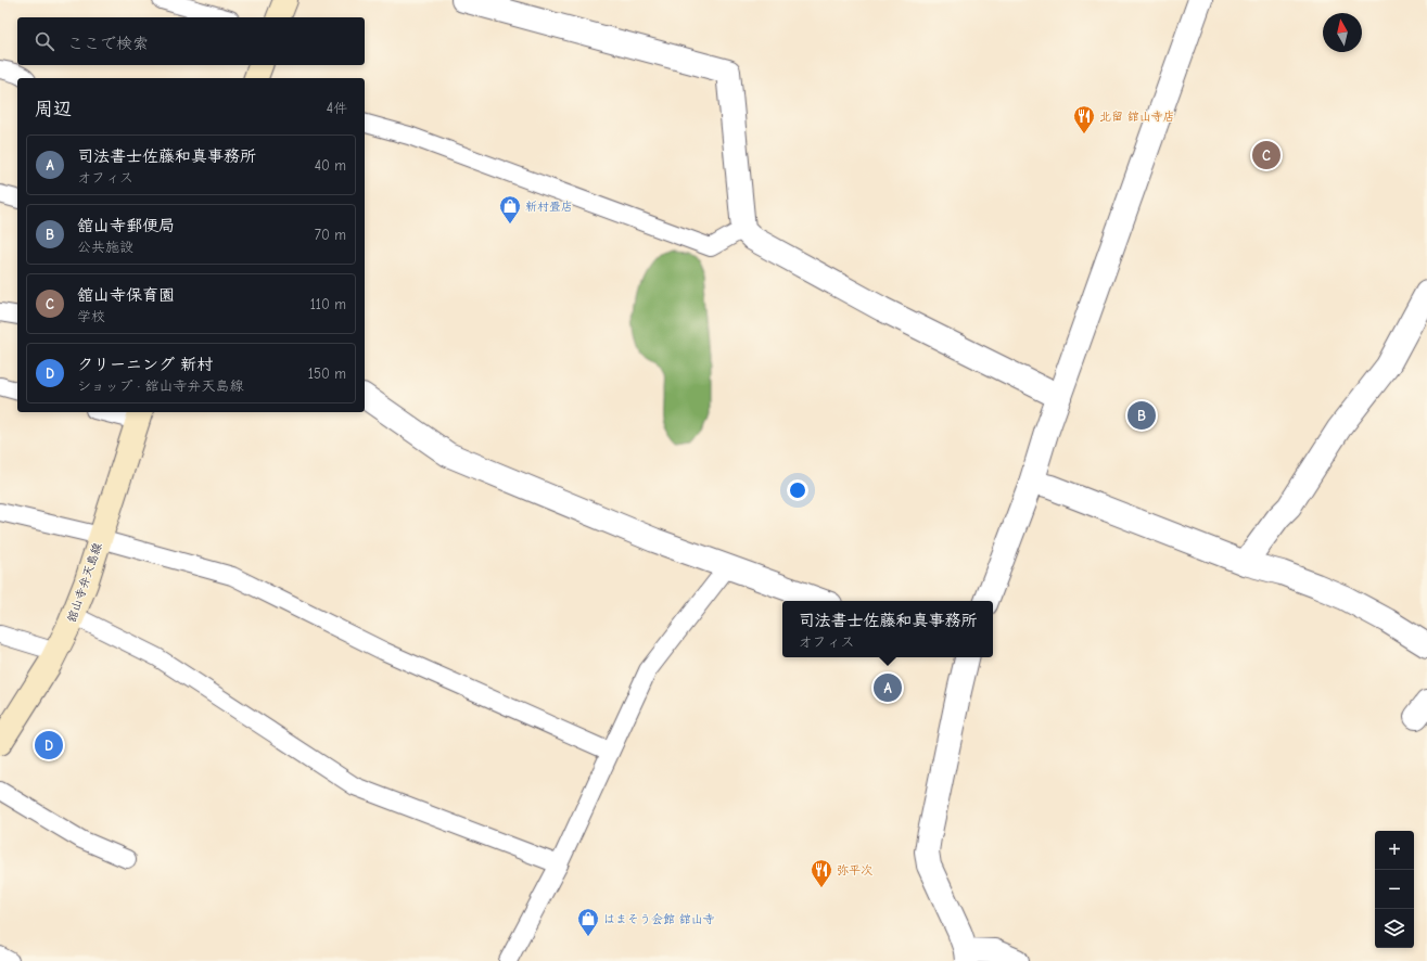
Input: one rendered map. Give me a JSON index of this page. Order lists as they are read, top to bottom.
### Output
{
  "streets": {
    "main road": ["舘山寺弁天島線"]
  },
  "places": {
    "restaurant": ["北留 舘山寺店", "弥平次"],
    "shop": ["新村畳店", "はまそう会館 舘山寺"]
  },
  "north": "top",
  "page": {
    "search": "ここで検索",
    "heading": ["周辺", "4件"],
    "list": [
      {
        "mark": "A",
        "name": "司法書士佐藤和真事務所",
        "note": "オフィス",
        "value": "40 m"
      },
      {
        "mark": "B",
        "name": "舘山寺郵便局",
        "note": "公共施設",
        "value": "70 m"
      },
      {
        "mark": "C",
        "name": "舘山寺保育園",
        "note": "学校",
        "value": "110 m"
      },
      {
        "mark": "D",
        "name": "クリーニング 新村",
        "note": "ショップ · 舘山寺弁天島線",
        "value": "150 m"
      }
    ],
    "pins": [
      "C",
      "B",
      "A",
      "D"
    ],
    "popup": ["司法書士佐藤和真事務所", "オフィス"],
    "map_buttons": ["+", "−"]
  }
}
